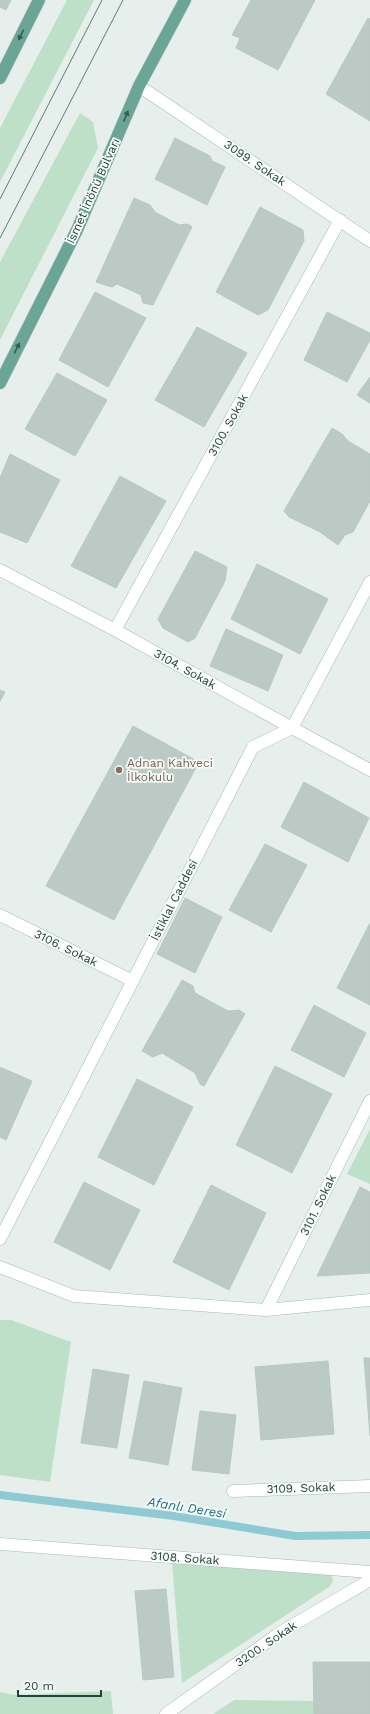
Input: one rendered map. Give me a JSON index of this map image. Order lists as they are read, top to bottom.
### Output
{
  "streets": {
    "main road": ["İsmet İnönü Bulvarı"],
    "street": [
      "3099. Sokak",
      "3100. Sokak",
      "3104. Sokak",
      "İstiklal Caddesi",
      "3106. Sokak",
      "3101. Sokak",
      "3109. Sokak",
      "3108. Sokak",
      "3200. Sokak"
    ]
  },
  "crossings": [
    ["3099. Sokak", "İsmet İnönü Bulvarı"],
    ["3099. Sokak", "3100. Sokak"],
    ["3100. Sokak", "3104. Sokak"],
    ["3104. Sokak", "İstiklal Caddesi"],
    ["İstiklal Caddesi", "3106. Sokak"]
  ],
  "one_way": ["İsmet İnönü Bulvarı"],
  "water": ["Afanlı Deresi"],
  "places": ["Adnan Kahveci İlkokulu"],
  "scale_bar": "20 m"
}
